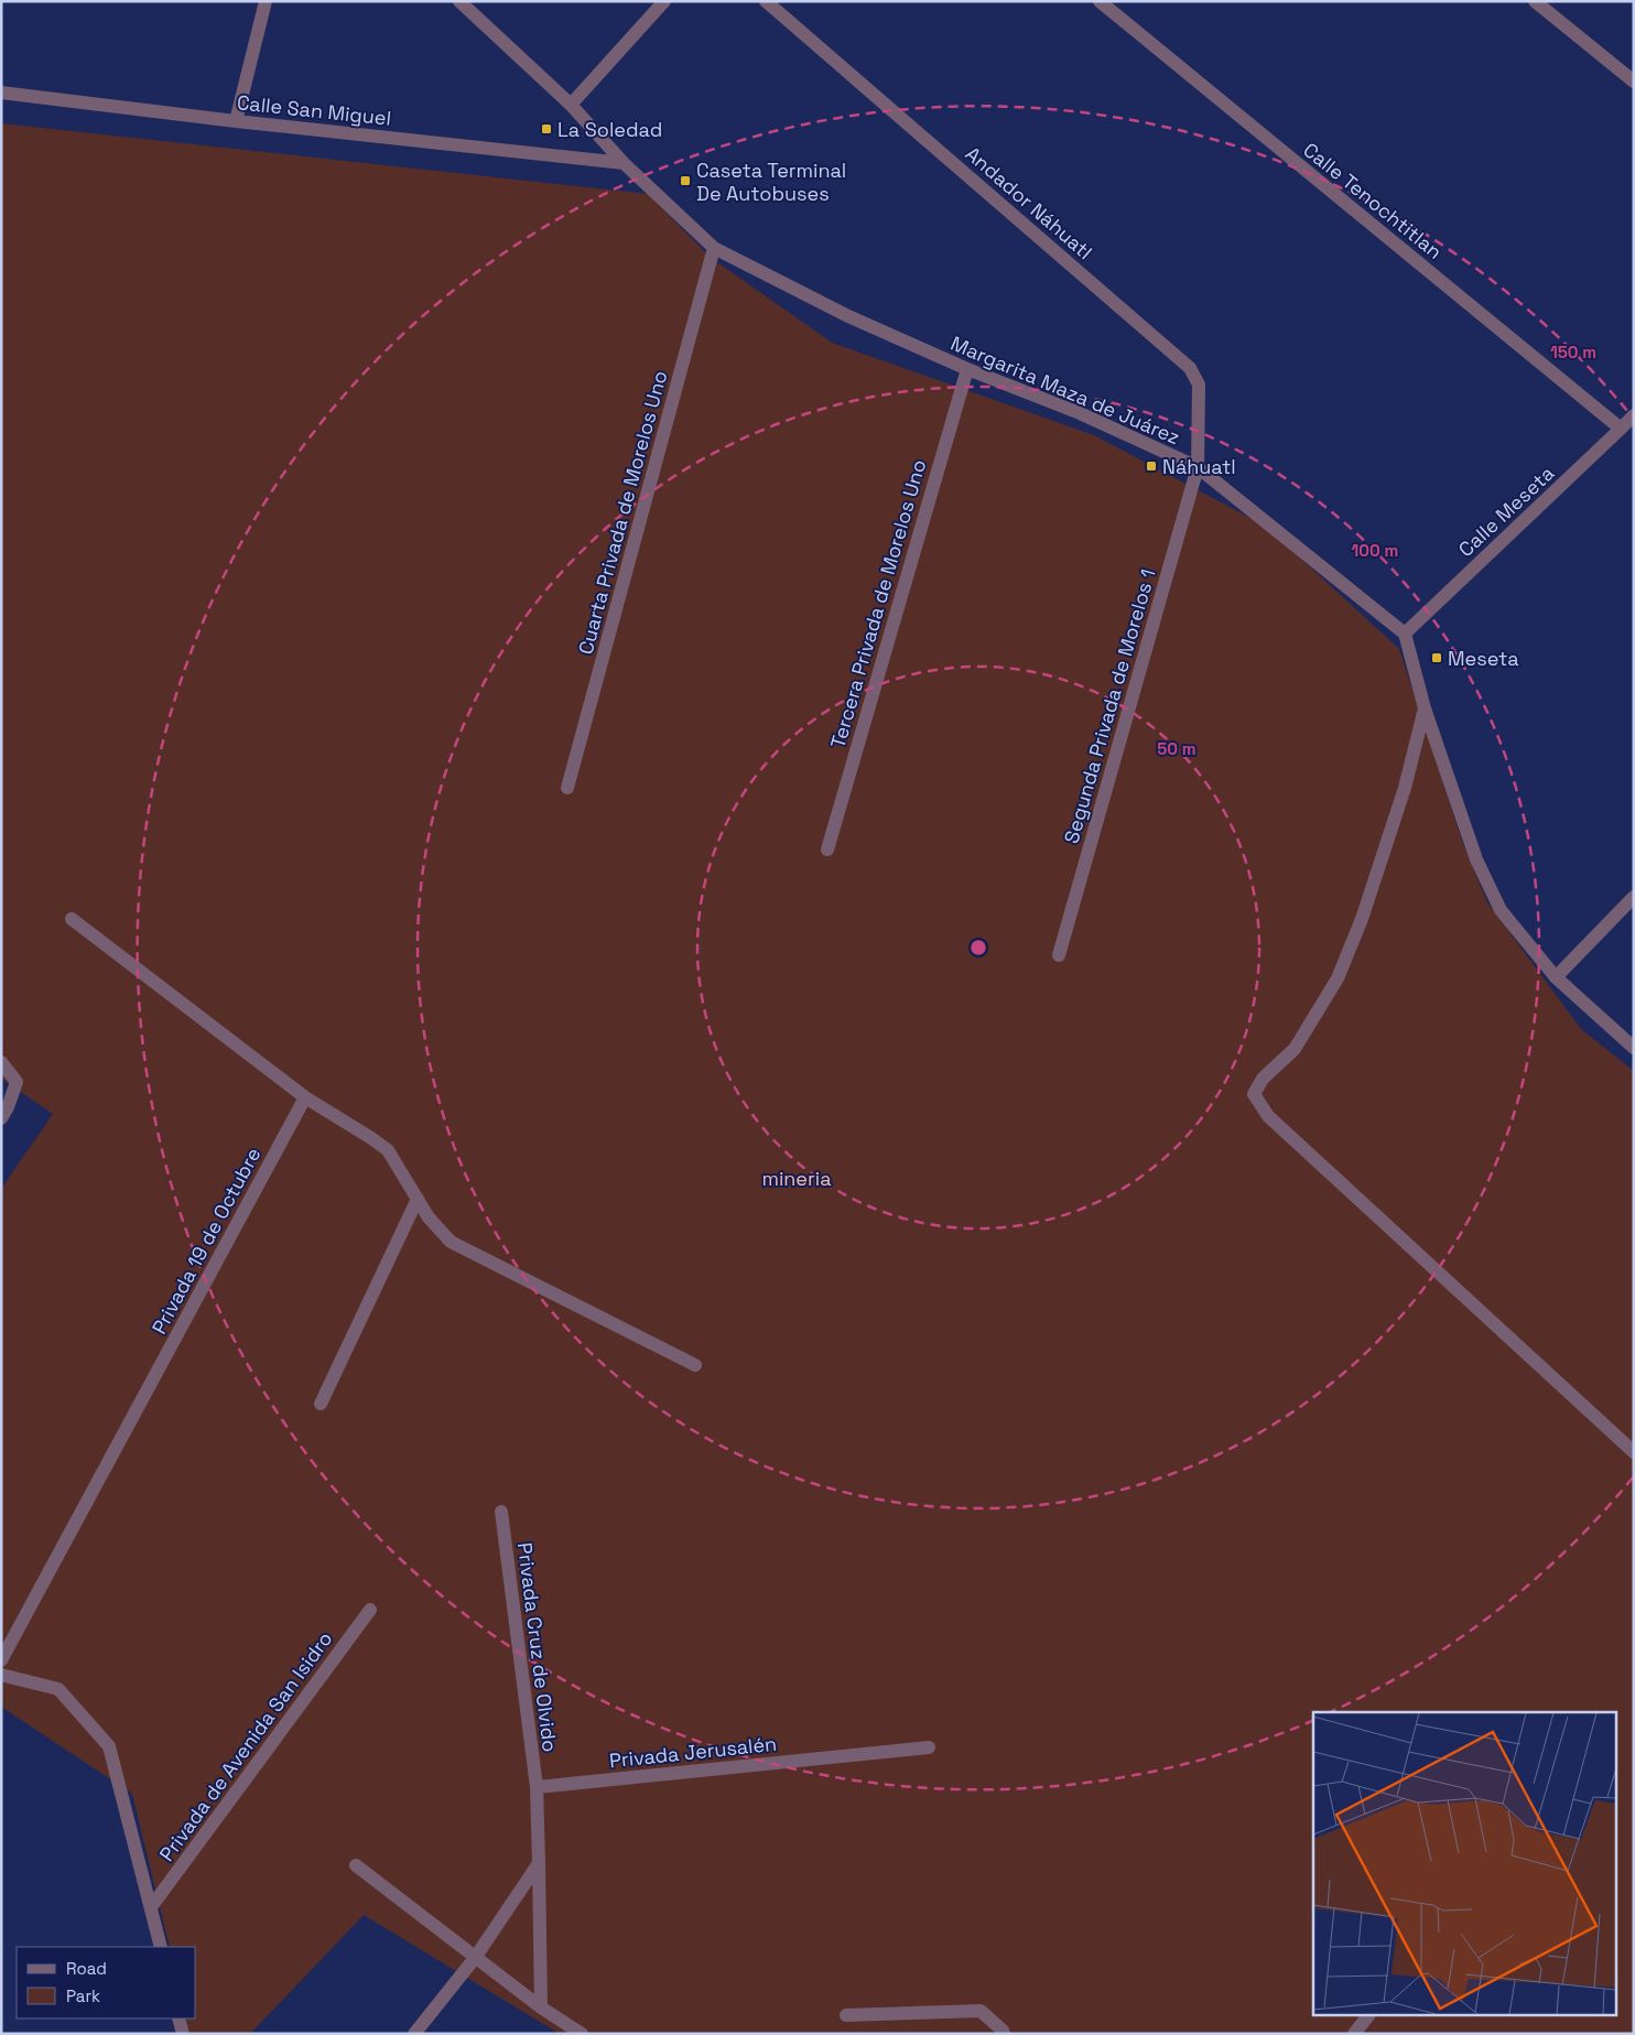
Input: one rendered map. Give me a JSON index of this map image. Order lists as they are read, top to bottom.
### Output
{
  "streets": {
    "street": [
      "Calle San Miguel",
      "Calle Tenochtitlan",
      "Andador Náhuatl",
      "Margarita Maza de Juárez",
      "Calle Meseta",
      "Cuarta Privada de Morelos Uno",
      "Tercera Privada de Morelos Uno",
      "Segunda Privada de Morelos 1",
      "Privada 19 de Octubre",
      "Privada Cruz de Olvido",
      "Privada de Avenida San Isidro",
      "Privada Jerusalén"
    ]
  },
  "crossings": [
    ["Calle San Miguel", "Margarita Maza de Juárez"],
    ["Calle Tenochtitlan", "Calle Meseta"],
    ["Andador Náhuatl", "Margarita Maza de Juárez"],
    ["Andador Náhuatl", "Segunda Privada de Morelos 1"],
    ["Margarita Maza de Juárez", "Calle Meseta"],
    ["Margarita Maza de Juárez", "Cuarta Privada de Morelos Uno"],
    ["Margarita Maza de Juárez", "Tercera Privada de Morelos Uno"],
    ["Margarita Maza de Juárez", "Segunda Privada de Morelos 1"],
    ["Privada Cruz de Olvido", "Privada Jerusalén"]
  ],
  "parks": ["mineria"],
  "places": {
    "transit": [
      "La Soledad",
      "Caseta Terminal De Autobuses",
      "Náhuatl",
      "Meseta"
    ]
  },
  "legend": ["Road", "Park"],
  "rings": ["150 m", "100 m", "50 m"]
}
